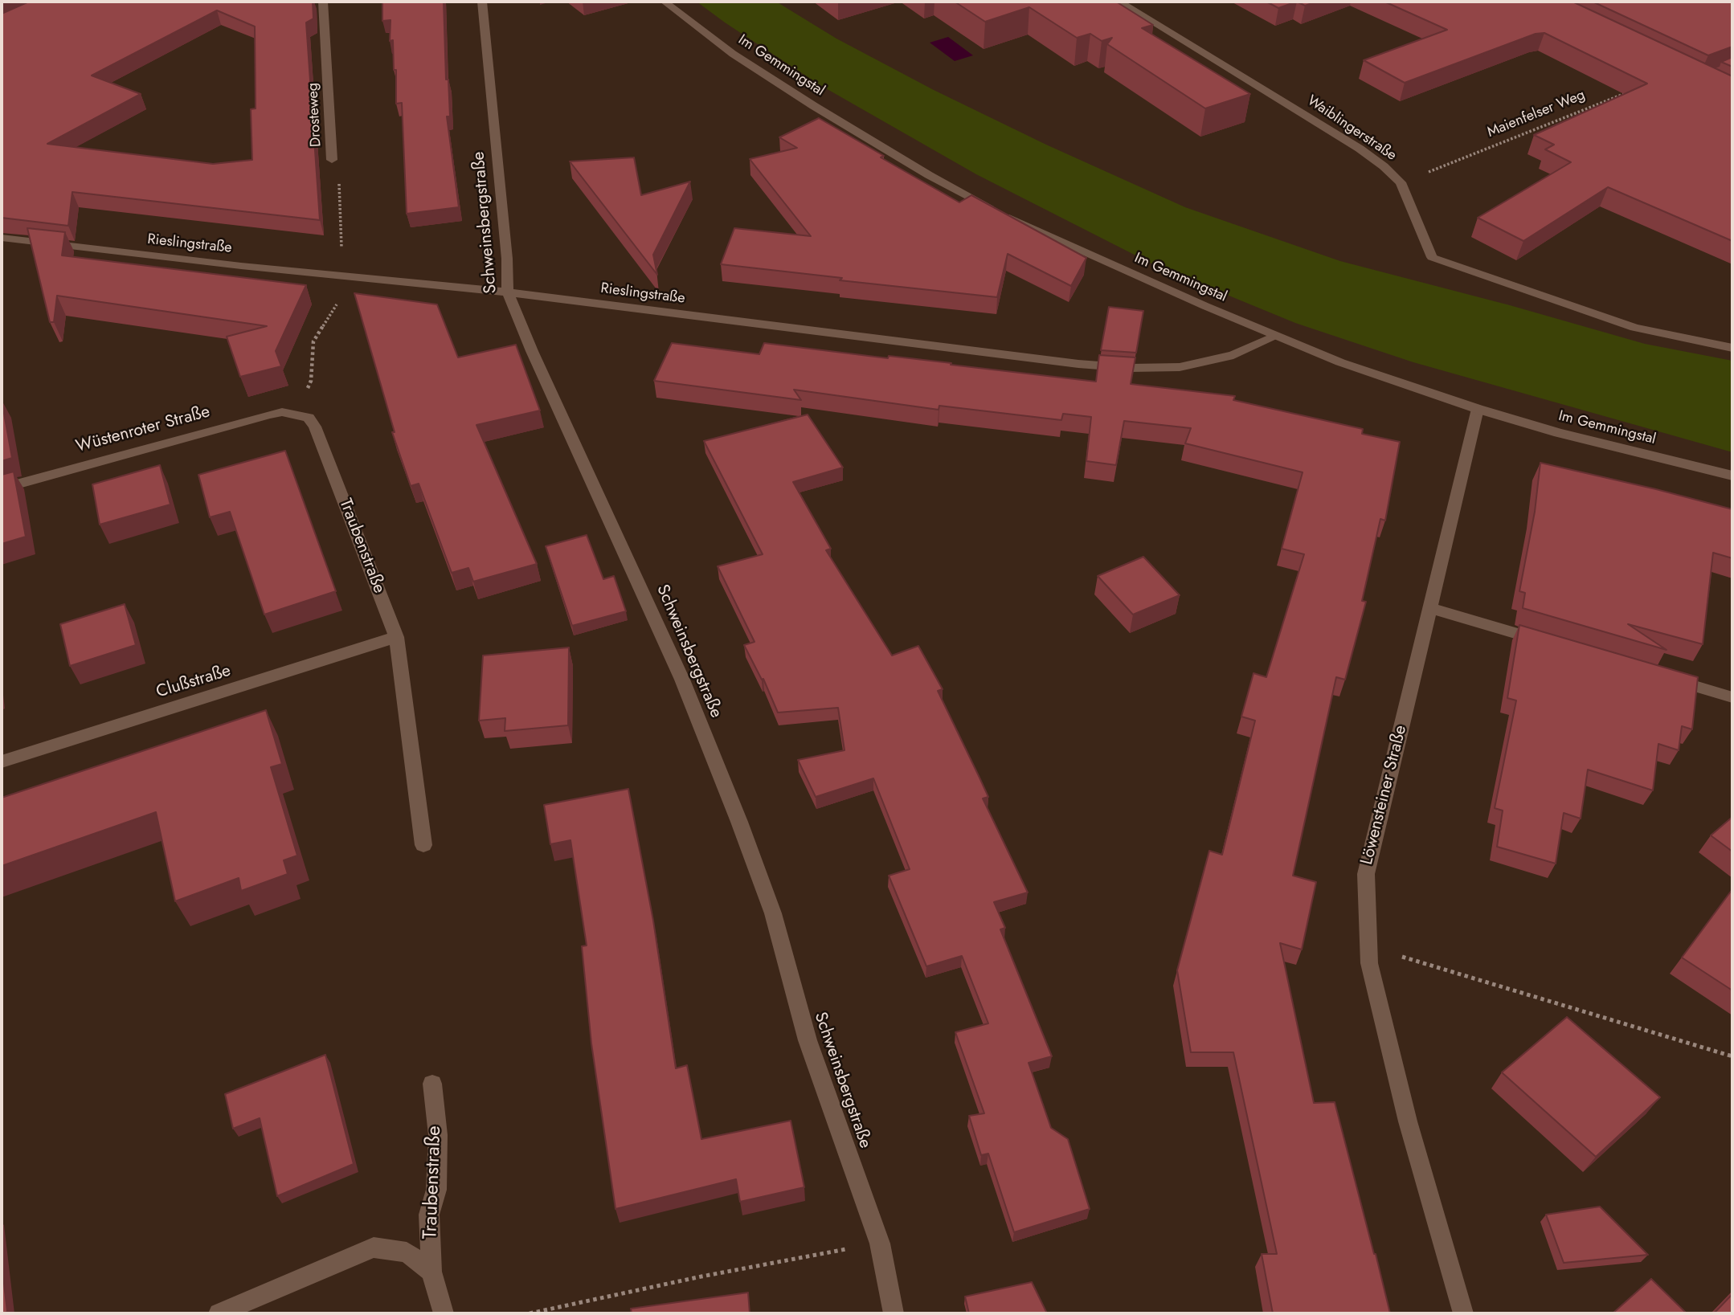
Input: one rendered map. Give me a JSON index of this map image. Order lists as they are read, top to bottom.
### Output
{
  "streets": {
    "street": [
      "Im Gemmingstal",
      "Drosteweg",
      "Waiblingerstraße",
      "Schweinsbergstraße",
      "Rieslingstraße",
      "Wüstenroter Straße",
      "Traubenstraße",
      "Clußstraße",
      "Löwensteiner Straße"
    ],
    "path": ["Maienfelser Weg"]
  },
  "crossings": [
    ["Im Gemmingstal", "Rieslingstraße"],
    ["Im Gemmingstal", "Löwensteiner Straße"],
    ["Maienfelser Weg", "Waiblingerstraße"],
    ["Schweinsbergstraße", "Rieslingstraße"],
    ["Wüstenroter Straße", "Traubenstraße"],
    ["Traubenstraße", "Clußstraße"]
  ]
}
